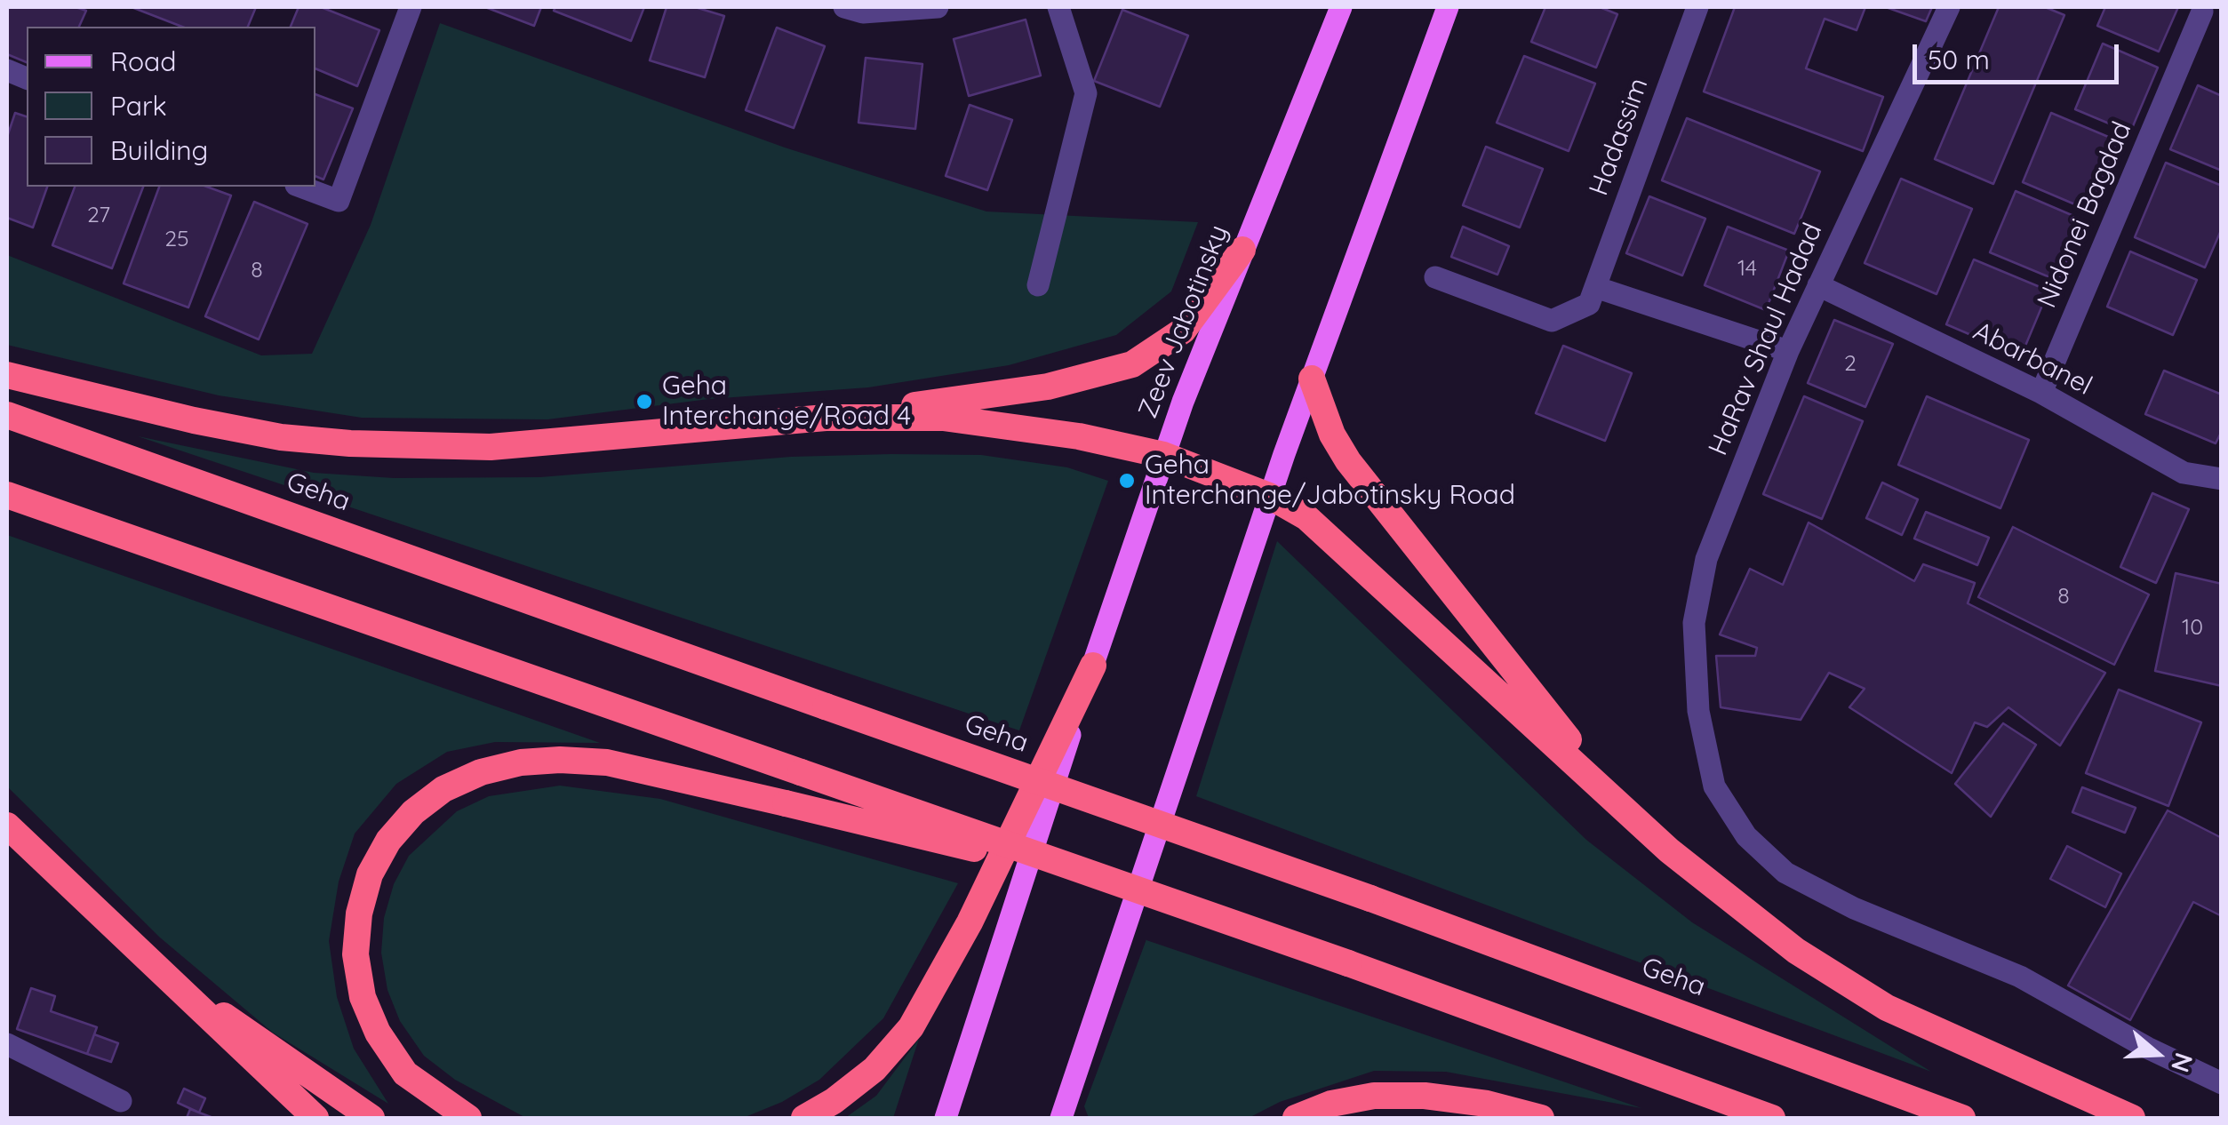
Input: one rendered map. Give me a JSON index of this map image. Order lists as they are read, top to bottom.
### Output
{
  "streets": {
    "highway": ["Geha"],
    "main road": ["Zeev Jabotinsky"],
    "street": [
      "Hadassim",
      "Nidonei Bagdad",
      "HaRav Shaul Hadad",
      "Abarbanel"
    ]
  },
  "crossings": [
    ["Nidonei Bagdad", "Abarbanel"],
    ["HaRav Shaul Hadad", "Abarbanel"]
  ],
  "places": ["Geha Interchange/Road 4", "Geha Interchange/Jabotinsky Road"],
  "house_numbers": [
    "27",
    "25",
    "14",
    "8",
    "2",
    "8",
    "10"
  ],
  "legend": ["Road", "Park", "Building"],
  "scale_bar": "50 m",
  "north": "right"
}
